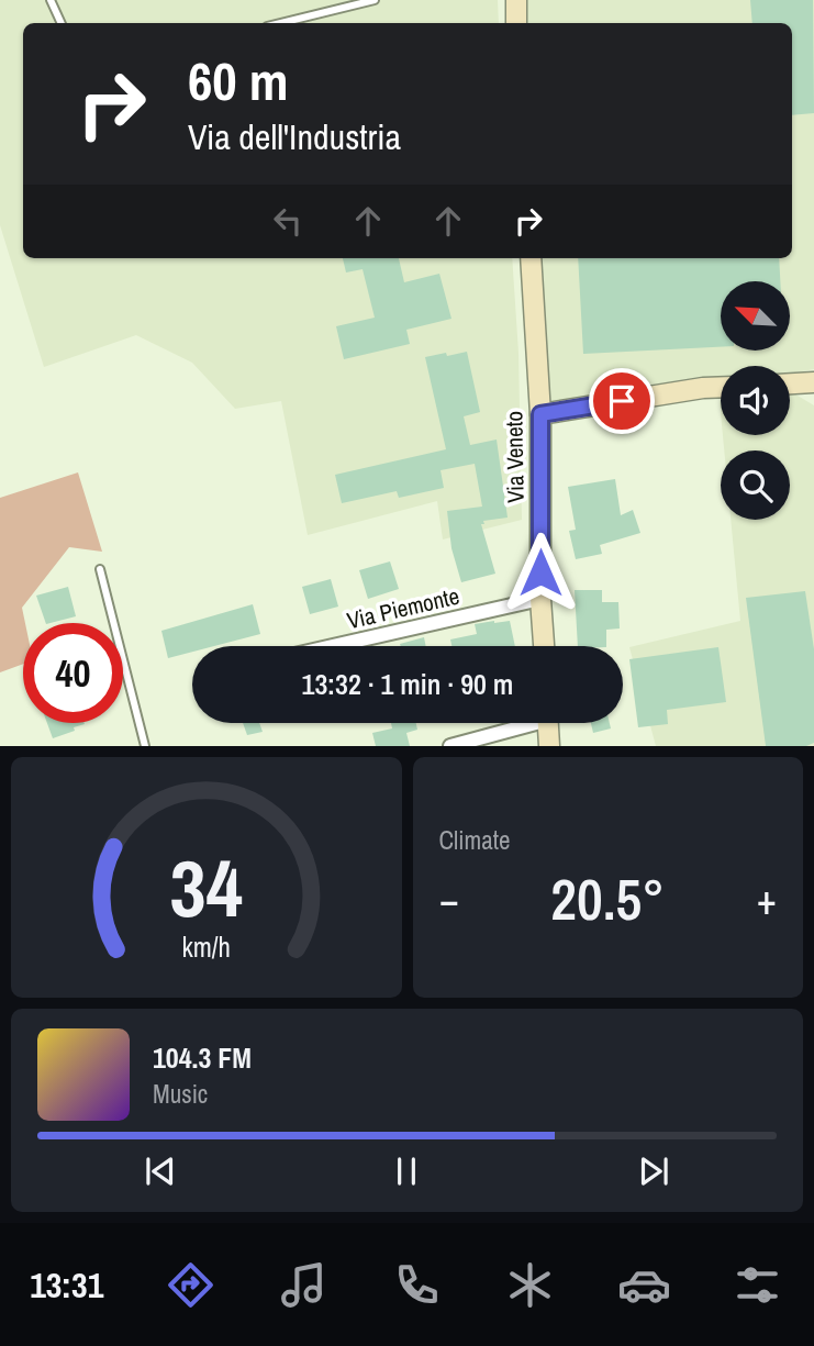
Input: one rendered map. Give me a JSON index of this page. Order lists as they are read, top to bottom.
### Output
{
  "streets": {
    "street": ["Via Veneto", "Via Piemonte"]
  },
  "crossings": [
    ["Via Veneto", "Via Piemonte"]
  ],
  "north": "top left",
  "page": {
    "turn": ["60 m", "Via dell'Industria"],
    "limit": "40",
    "trip": "13:32 · 1 min · 90 m",
    "tile": "Climate",
    "heat": ["−", "20.5°", "+"],
    "song": ["104.3 FM", "Music"],
    "tabs": "13:31",
    "gauge": ["34", "km/h"]
  }
}
